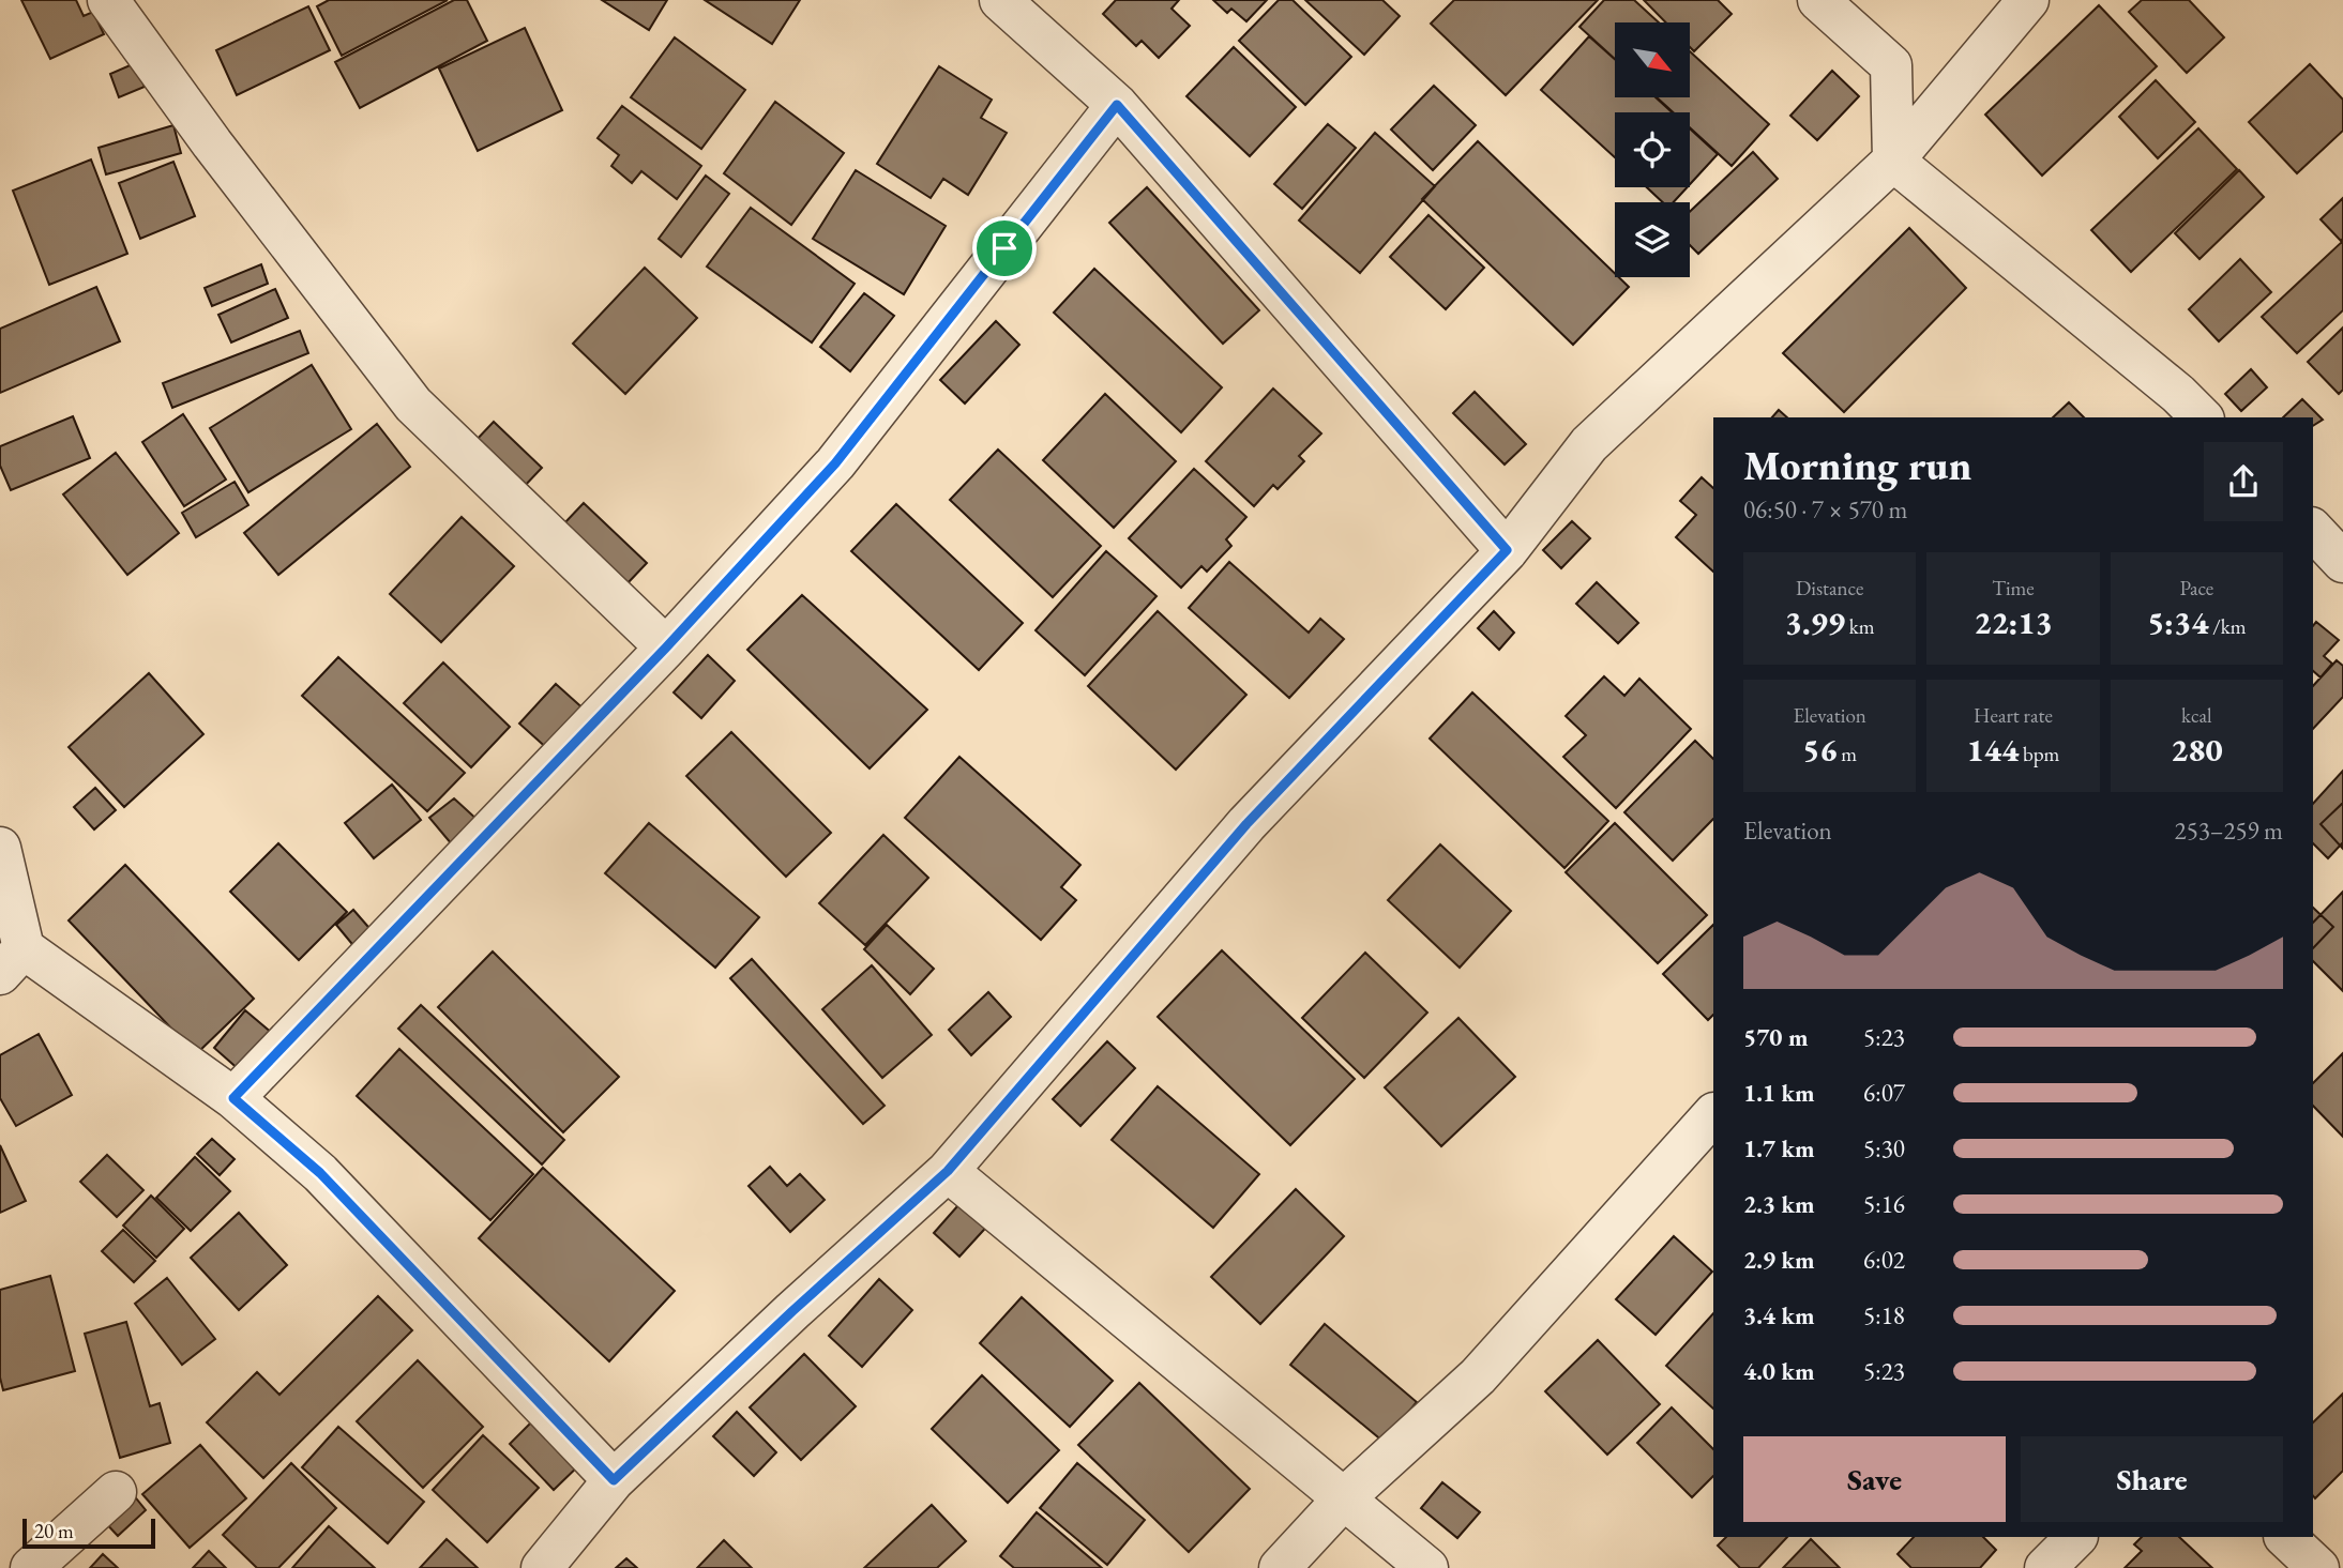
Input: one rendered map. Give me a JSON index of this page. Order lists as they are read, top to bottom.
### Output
{
  "scale_bar": "20 m",
  "north": "bottom right",
  "page": {
    "heading": ["Morning run", "06:50 · 7 × 570 m"],
    "stats": [
      ["Distance", "3.99 km"],
      ["Time", "22:13"],
      ["Pace", "5:34 /km"],
      ["Elevation", "56 m"],
      ["Heart rate", "144 bpm"],
      ["kcal", "280"]
    ],
    "chart": ["Elevation", "253–259 m"],
    "list": [
      {
        "name": "570 m",
        "note": "5:23"
      },
      {
        "name": "1.1 km",
        "note": "6:07"
      },
      {
        "name": "1.7 km",
        "note": "5:30"
      },
      {
        "name": "2.3 km",
        "note": "5:16"
      },
      {
        "name": "2.9 km",
        "note": "6:02"
      },
      {
        "name": "3.4 km",
        "note": "5:18"
      },
      {
        "name": "4.0 km",
        "note": "5:23"
      }
    ],
    "buttons": ["Save", "Share"],
    "scale": "20 m"
  }
}
